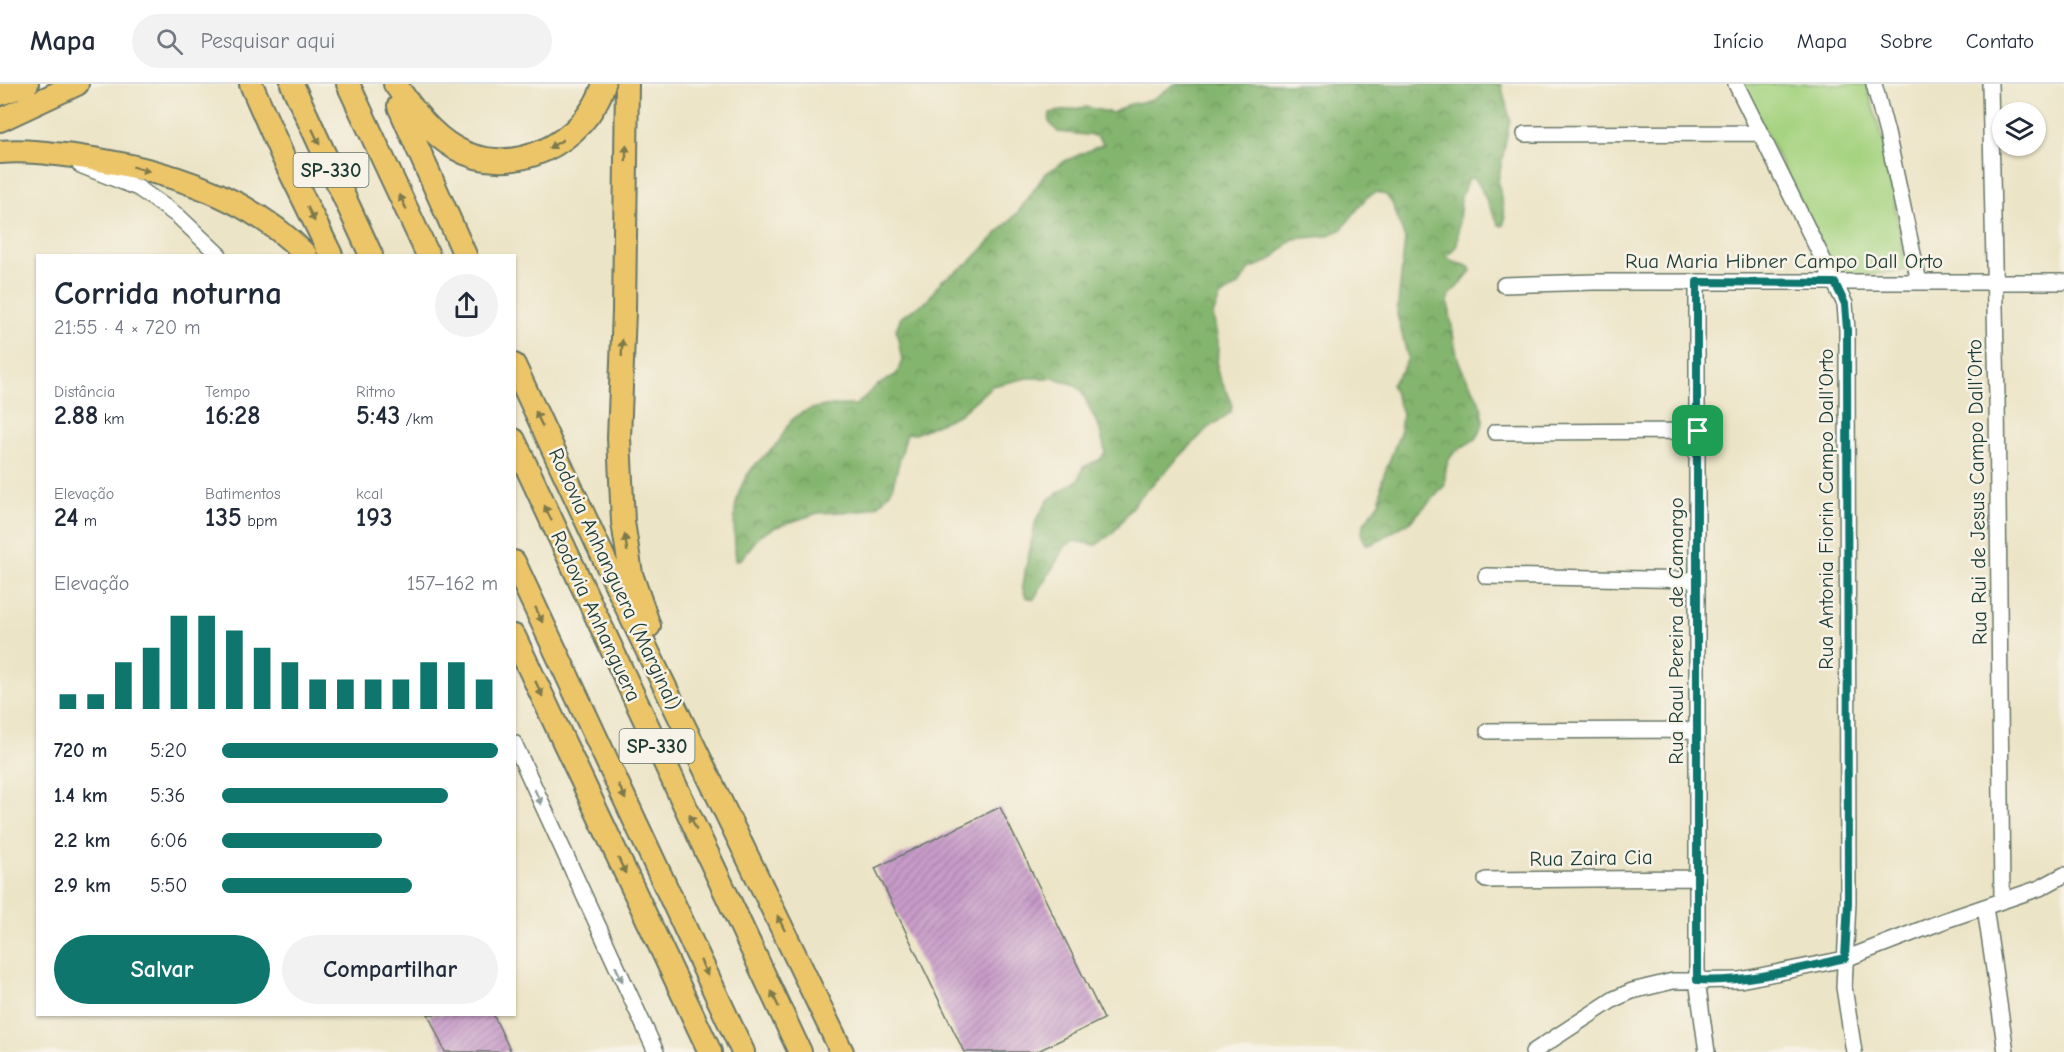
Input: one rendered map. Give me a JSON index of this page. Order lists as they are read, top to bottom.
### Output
{
  "streets": {
    "highway": ["SP-330", "Rodovia Anhanguera (Marginal)", "Rodovia Anhanguera"],
    "street": [
      "Rua Maria Hibner Campo Dall Orto",
      "Rua Rui de Jesus Campo Dall'Orto",
      "Rua Antonia Fiorin Campo Dall'Orto",
      "Rua Raul Pereira de Camargo",
      "Rua Zaira Cia"
    ]
  },
  "crossings": [
    ["Rua Maria Hibner Campo Dall Orto", "Rua Rui de Jesus Campo Dall'Orto"],
    ["Rua Maria Hibner Campo Dall Orto", "Rua Antonia Fiorin Campo Dall'Orto"],
    ["Rua Maria Hibner Campo Dall Orto", "Rua Raul Pereira de Camargo"],
    ["Rua Raul Pereira de Camargo", "Rua Zaira Cia"]
  ],
  "page": {
    "header": "Mapa",
    "search": "Pesquisar aqui",
    "nav": [
      "Início",
      "Mapa",
      "Sobre",
      "Contato"
    ],
    "heading": ["Corrida noturna", "21:55 · 4 × 720 m"],
    "stats": [
      ["Distância", "2.88 km"],
      ["Tempo", "16:28"],
      ["Ritmo", "5:43 /km"],
      ["Elevação", "24 m"],
      ["Batimentos", "135 bpm"],
      ["kcal", "193"]
    ],
    "chart": ["Elevação", "157–162 m"],
    "list": [
      {
        "name": "720 m",
        "note": "5:20"
      },
      {
        "name": "1.4 km",
        "note": "5:36"
      },
      {
        "name": "2.2 km",
        "note": "6:06"
      },
      {
        "name": "2.9 km",
        "note": "5:50"
      }
    ],
    "buttons": ["Salvar", "Compartilhar"]
  }
}
